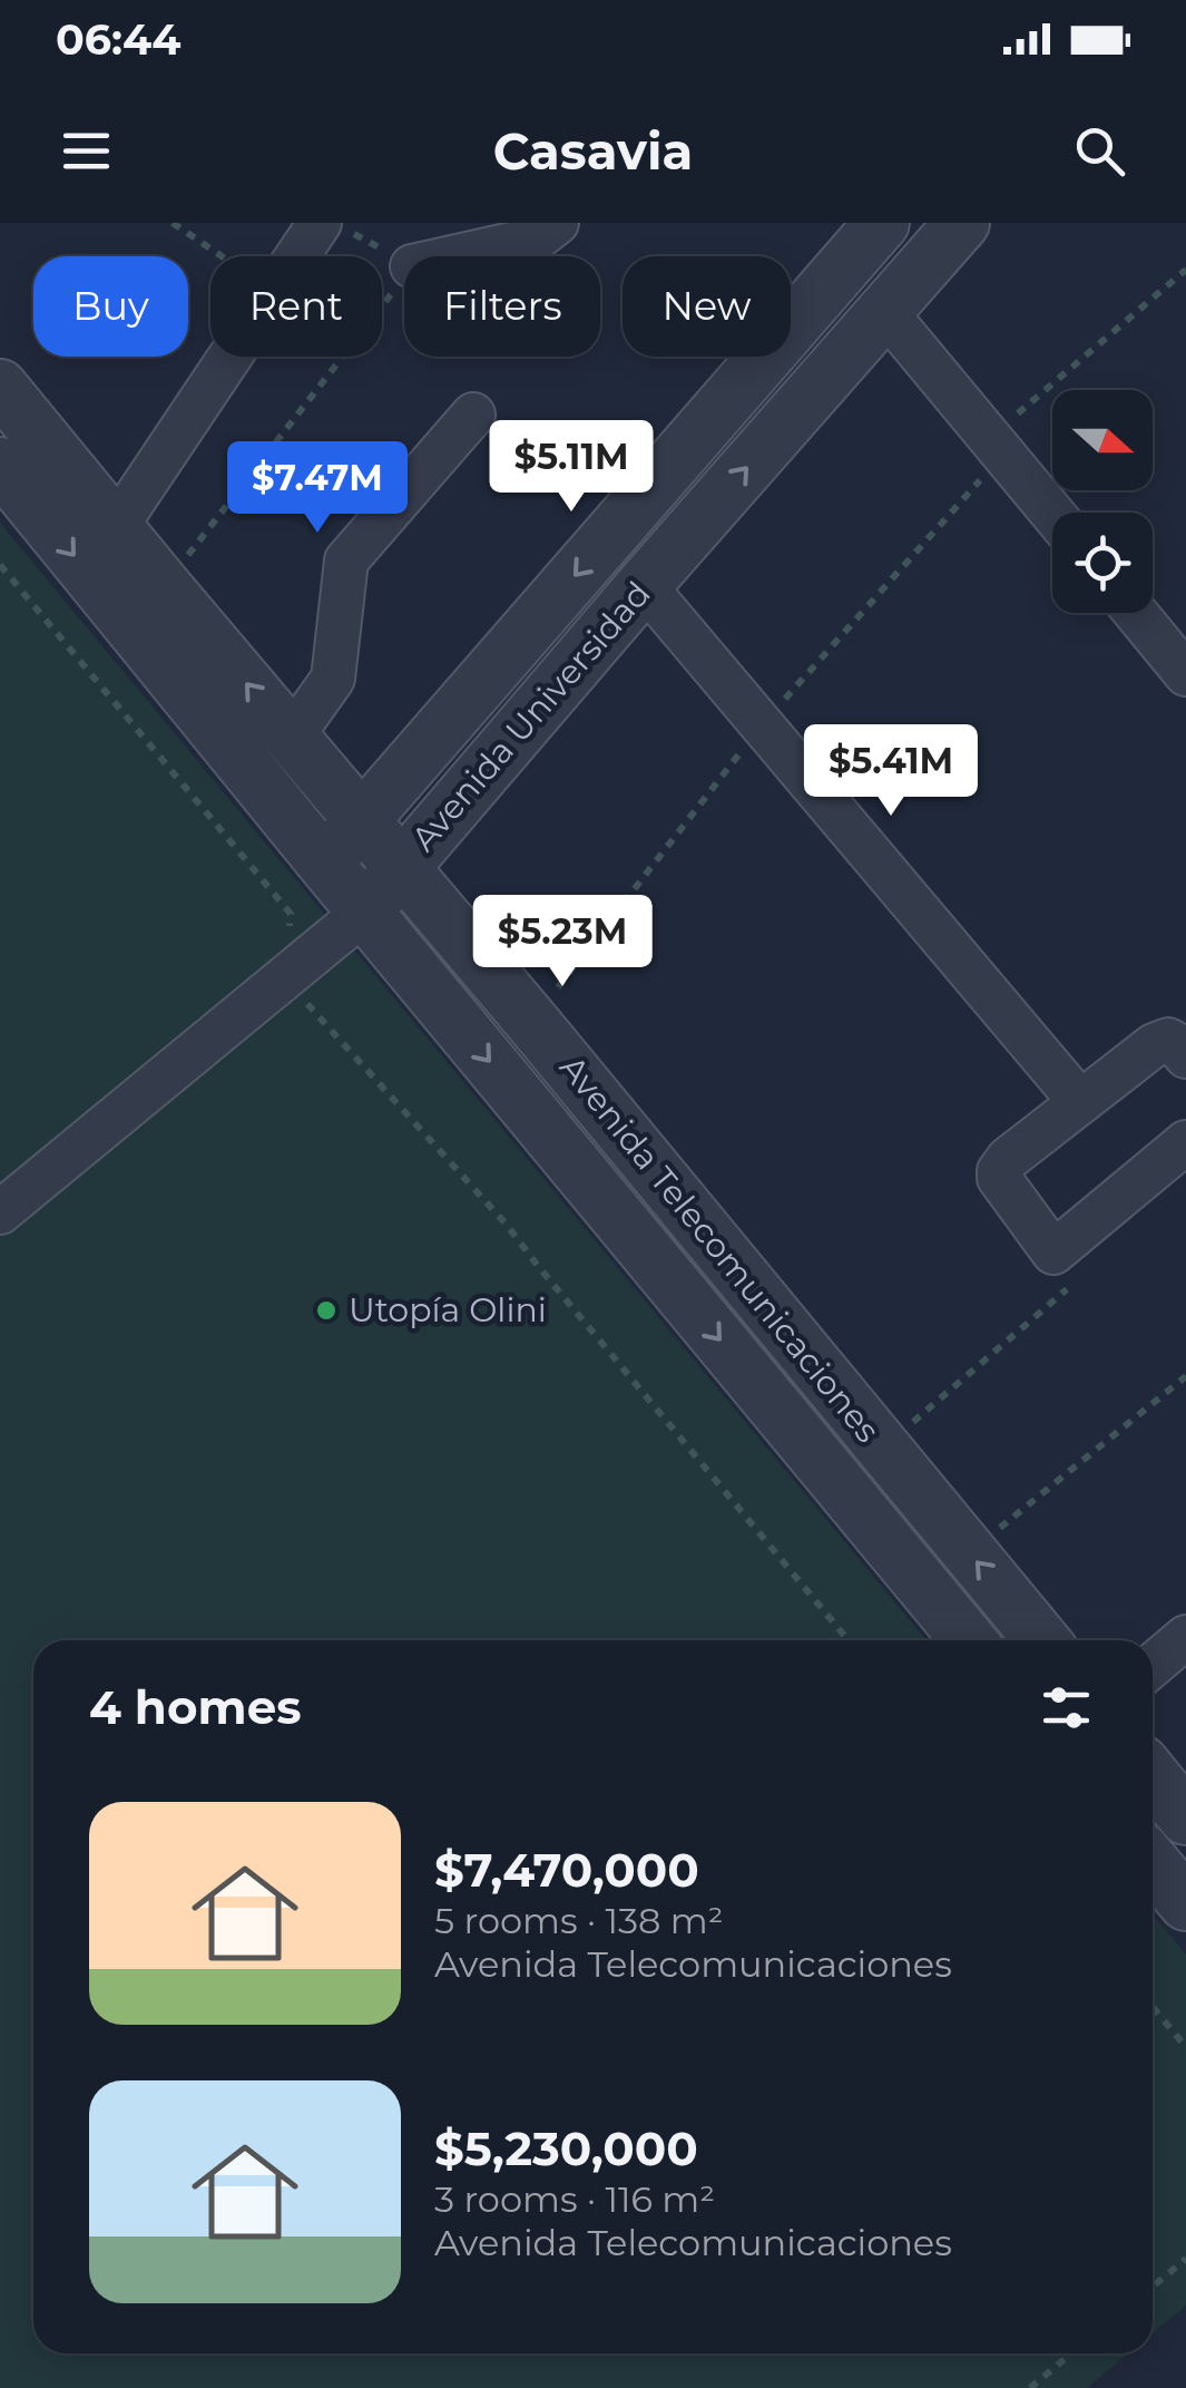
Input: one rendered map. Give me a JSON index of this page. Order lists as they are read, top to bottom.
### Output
{
  "streets": {
    "street": ["Avenida Universidad", "Avenida Telecomunicaciones"]
  },
  "crossings": [
    ["Avenida Universidad", "Avenida Telecomunicaciones"]
  ],
  "places": ["Utopía Olini"],
  "north": "right",
  "page": {
    "status": "06:44",
    "header": "Casavia",
    "chip": [
      "Buy",
      "Rent",
      "Filters",
      "New"
    ],
    "price": [
      "$5.11M",
      "$7.47M",
      "$5.41M",
      "$5.23M"
    ],
    "heading": "4 homes",
    "list": [
      {
        "name": "$7,470,000",
        "note": "5 rooms · 138 m² · Avenida Telecomunicaciones"
      },
      {
        "name": "$5,230,000",
        "note": "3 rooms · 116 m² · Avenida Telecomunicaciones"
      }
    ]
  }
}
